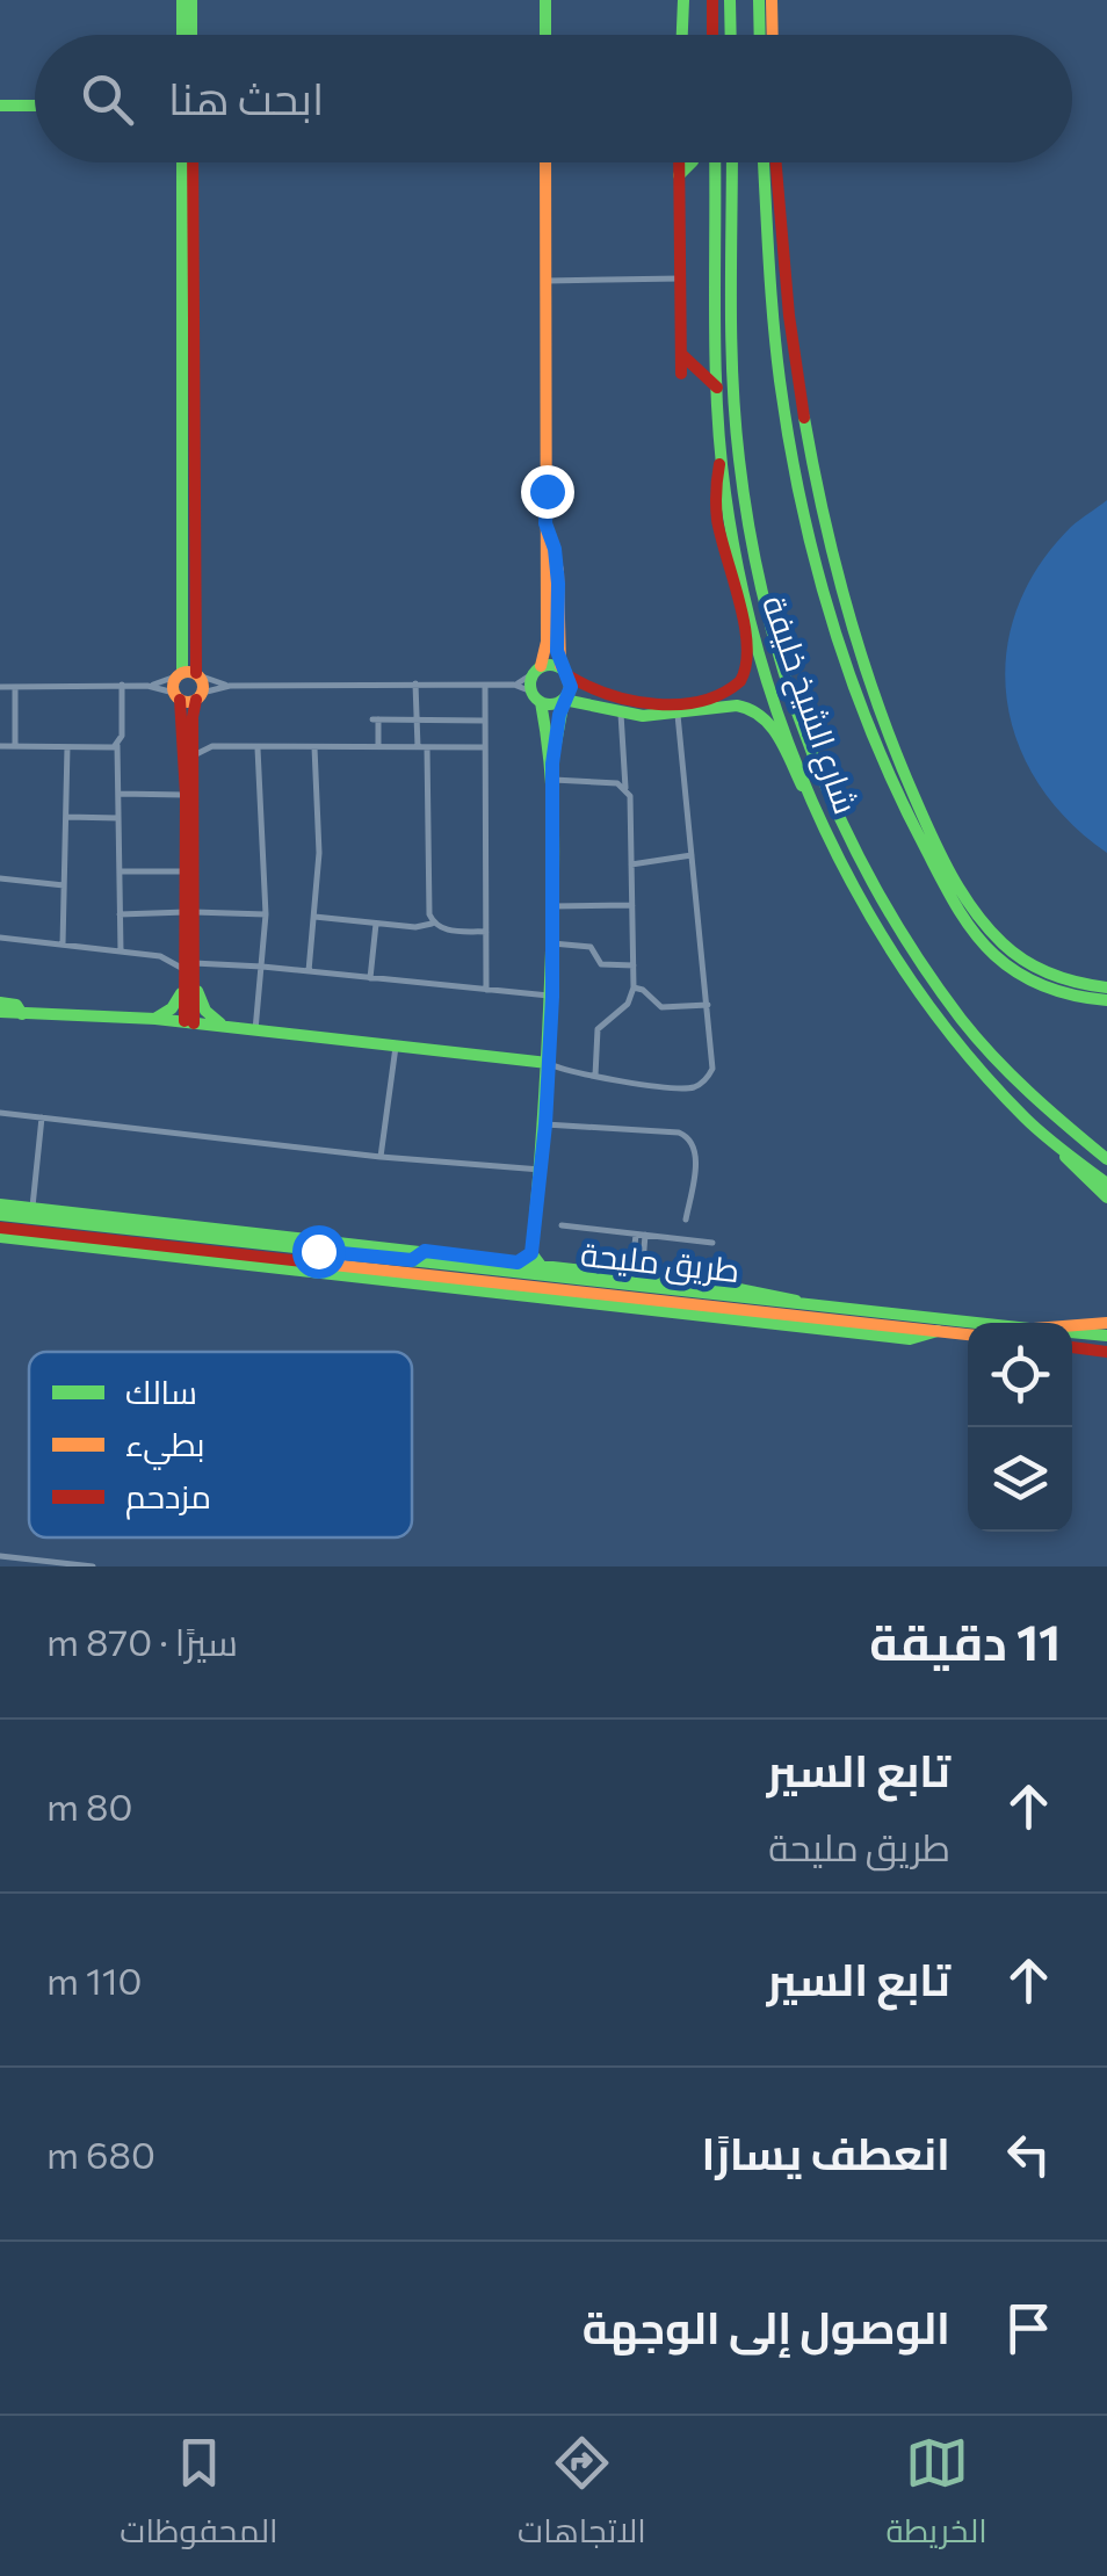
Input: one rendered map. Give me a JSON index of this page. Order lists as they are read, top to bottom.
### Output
{
  "streets": {
    "main road": ["شارع الشيخ خليفة", "طريق مليحة"]
  },
  "legend": ["سالك", "بطيء", "مزدحم"],
  "page": {
    "search": "ابحث هنا",
    "heading": ["11 دقيقة", "سيرًا · 870 m"],
    "list": [
      ["تابع السير", "طريق مليحة", "80 m"],
      ["تابع السير", "110 m"],
      ["انعطف يسارًا", "680 m"],
      "الوصول إلى الوجهة"
    ],
    "nav": ["الخريطة", "الاتجاهات", "المحفوظات"]
  }
}
